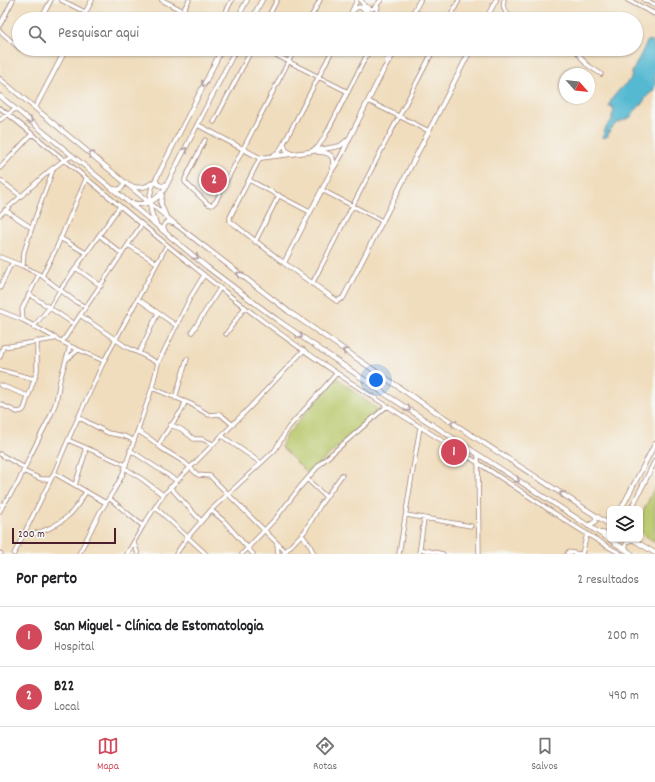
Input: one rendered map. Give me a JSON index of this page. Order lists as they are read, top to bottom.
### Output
{
  "scale_bar": "200 m",
  "north": "bottom right",
  "page": {
    "search": "Pesquisar aqui",
    "pins": ["2", "1"],
    "scale": "200 m",
    "heading": ["Por perto", "2 resultados"],
    "list": [
      {
        "mark": "1",
        "name": "San Miguel - Clínica de Estomatologia",
        "note": "Hospital",
        "value": "200 m"
      },
      {
        "mark": "2",
        "name": "B22",
        "note": "Local",
        "value": "490 m"
      }
    ],
    "nav": ["Mapa", "Rotas", "Salvos"]
  }
}
